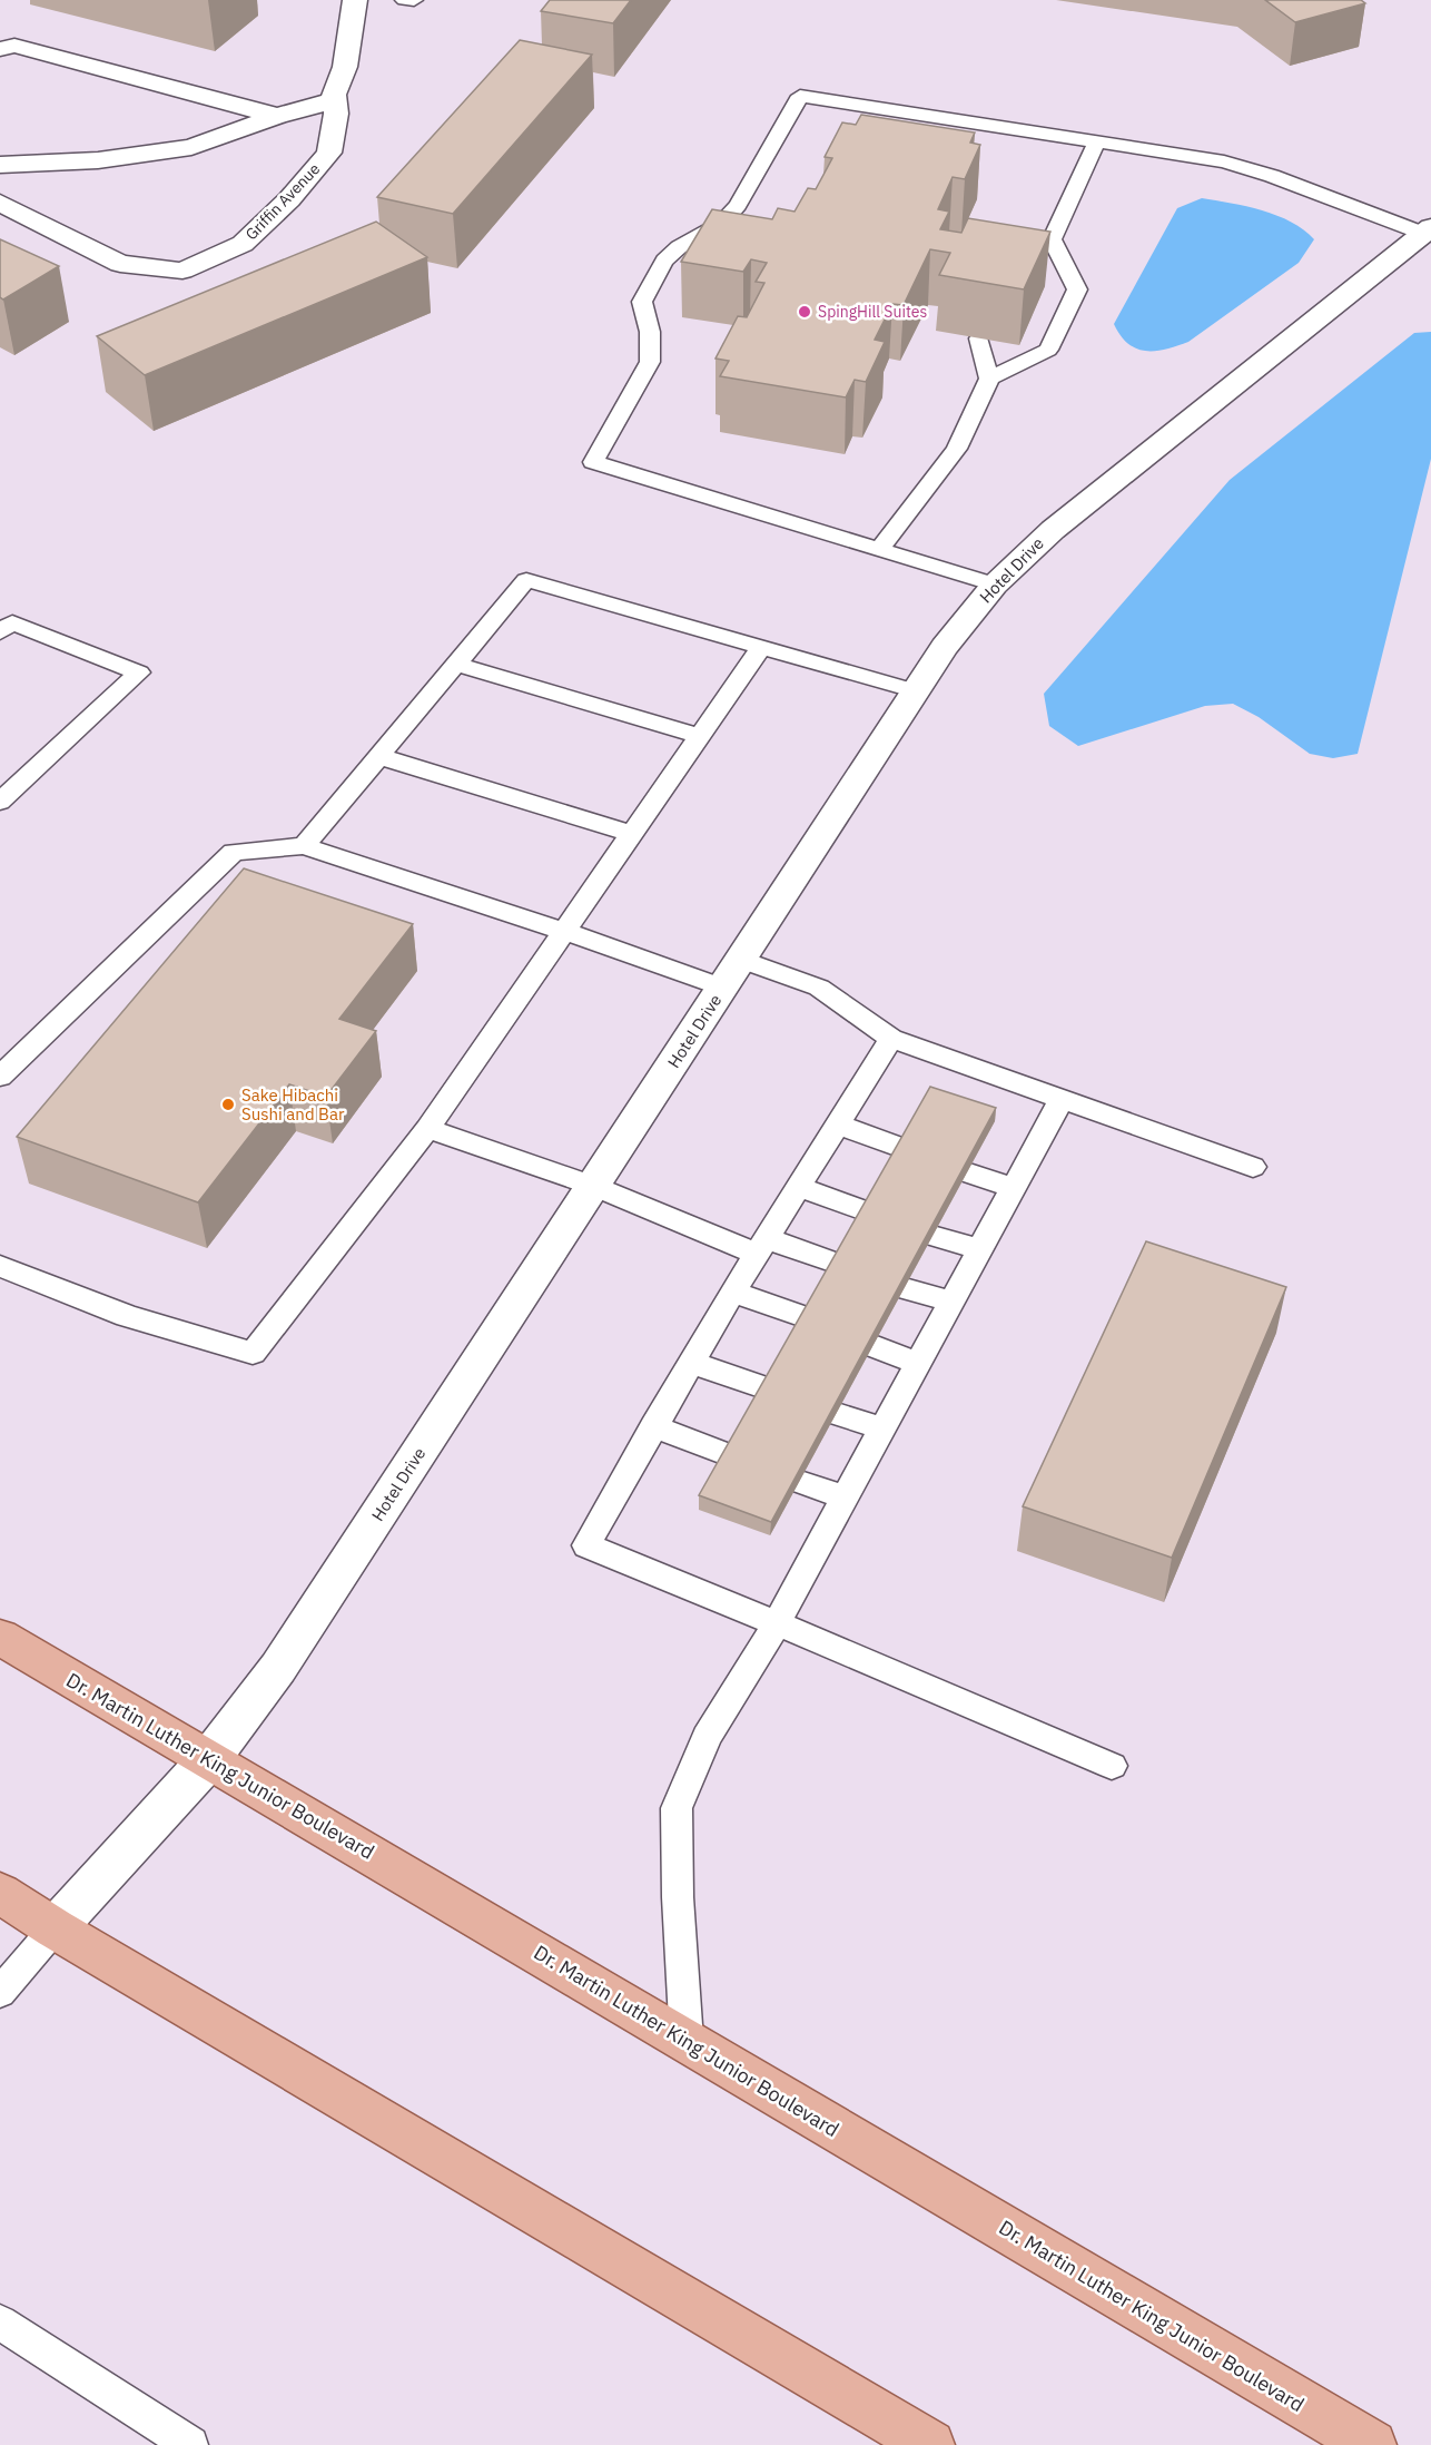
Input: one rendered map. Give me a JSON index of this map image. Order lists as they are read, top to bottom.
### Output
{
  "streets": {
    "main road": ["Dr. Martin Luther King Junior Boulevard"],
    "street": ["Griffin Avenue", "Hotel Drive"]
  },
  "crossings": [
    ["Hotel Drive", "Dr. Martin Luther King Junior Boulevard"]
  ],
  "places": ["SpingHill Suites", "Sake Hibachi Sushi and Bar"]
}
